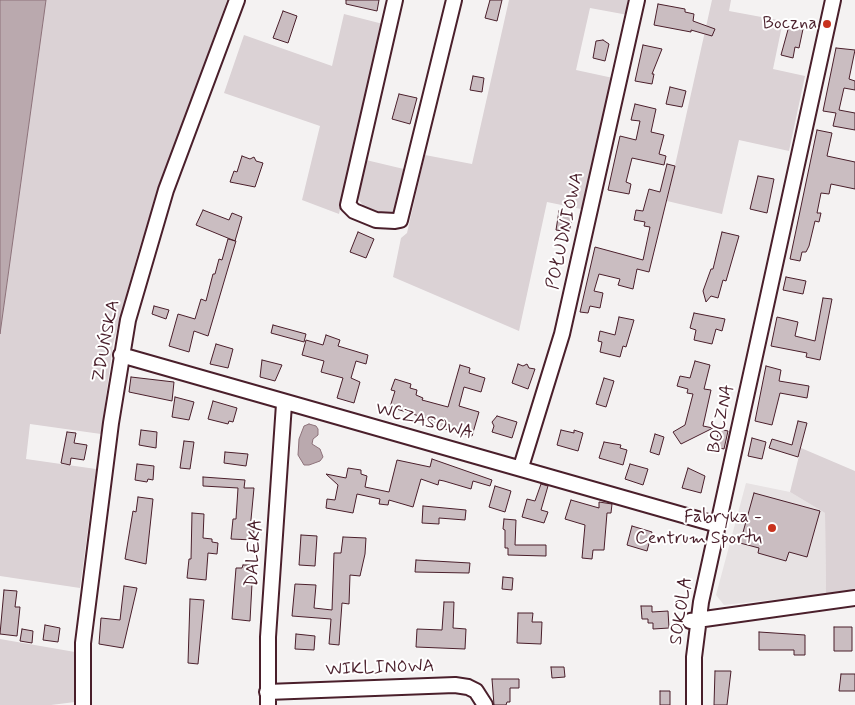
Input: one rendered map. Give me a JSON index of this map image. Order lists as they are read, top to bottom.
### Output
{
  "streets": {
    "street": [
      "POŁUDNIOWA",
      "ZDUŃSKA",
      "BOCZNA",
      "WCZASOWA",
      "DALEKA",
      "SOKOLA",
      "WIKLINOWA"
    ]
  },
  "crossings": [
    ["POŁUDNIOWA", "WCZASOWA"],
    ["ZDUŃSKA", "WCZASOWA"],
    ["BOCZNA", "WCZASOWA"],
    ["BOCZNA", "SOKOLA"],
    ["WCZASOWA", "DALEKA"],
    ["WCZASOWA", "SOKOLA"],
    ["DALEKA", "WIKLINOWA"]
  ],
  "places": ["Boczna", "Fabryka - Centrum Sportu"]
}
